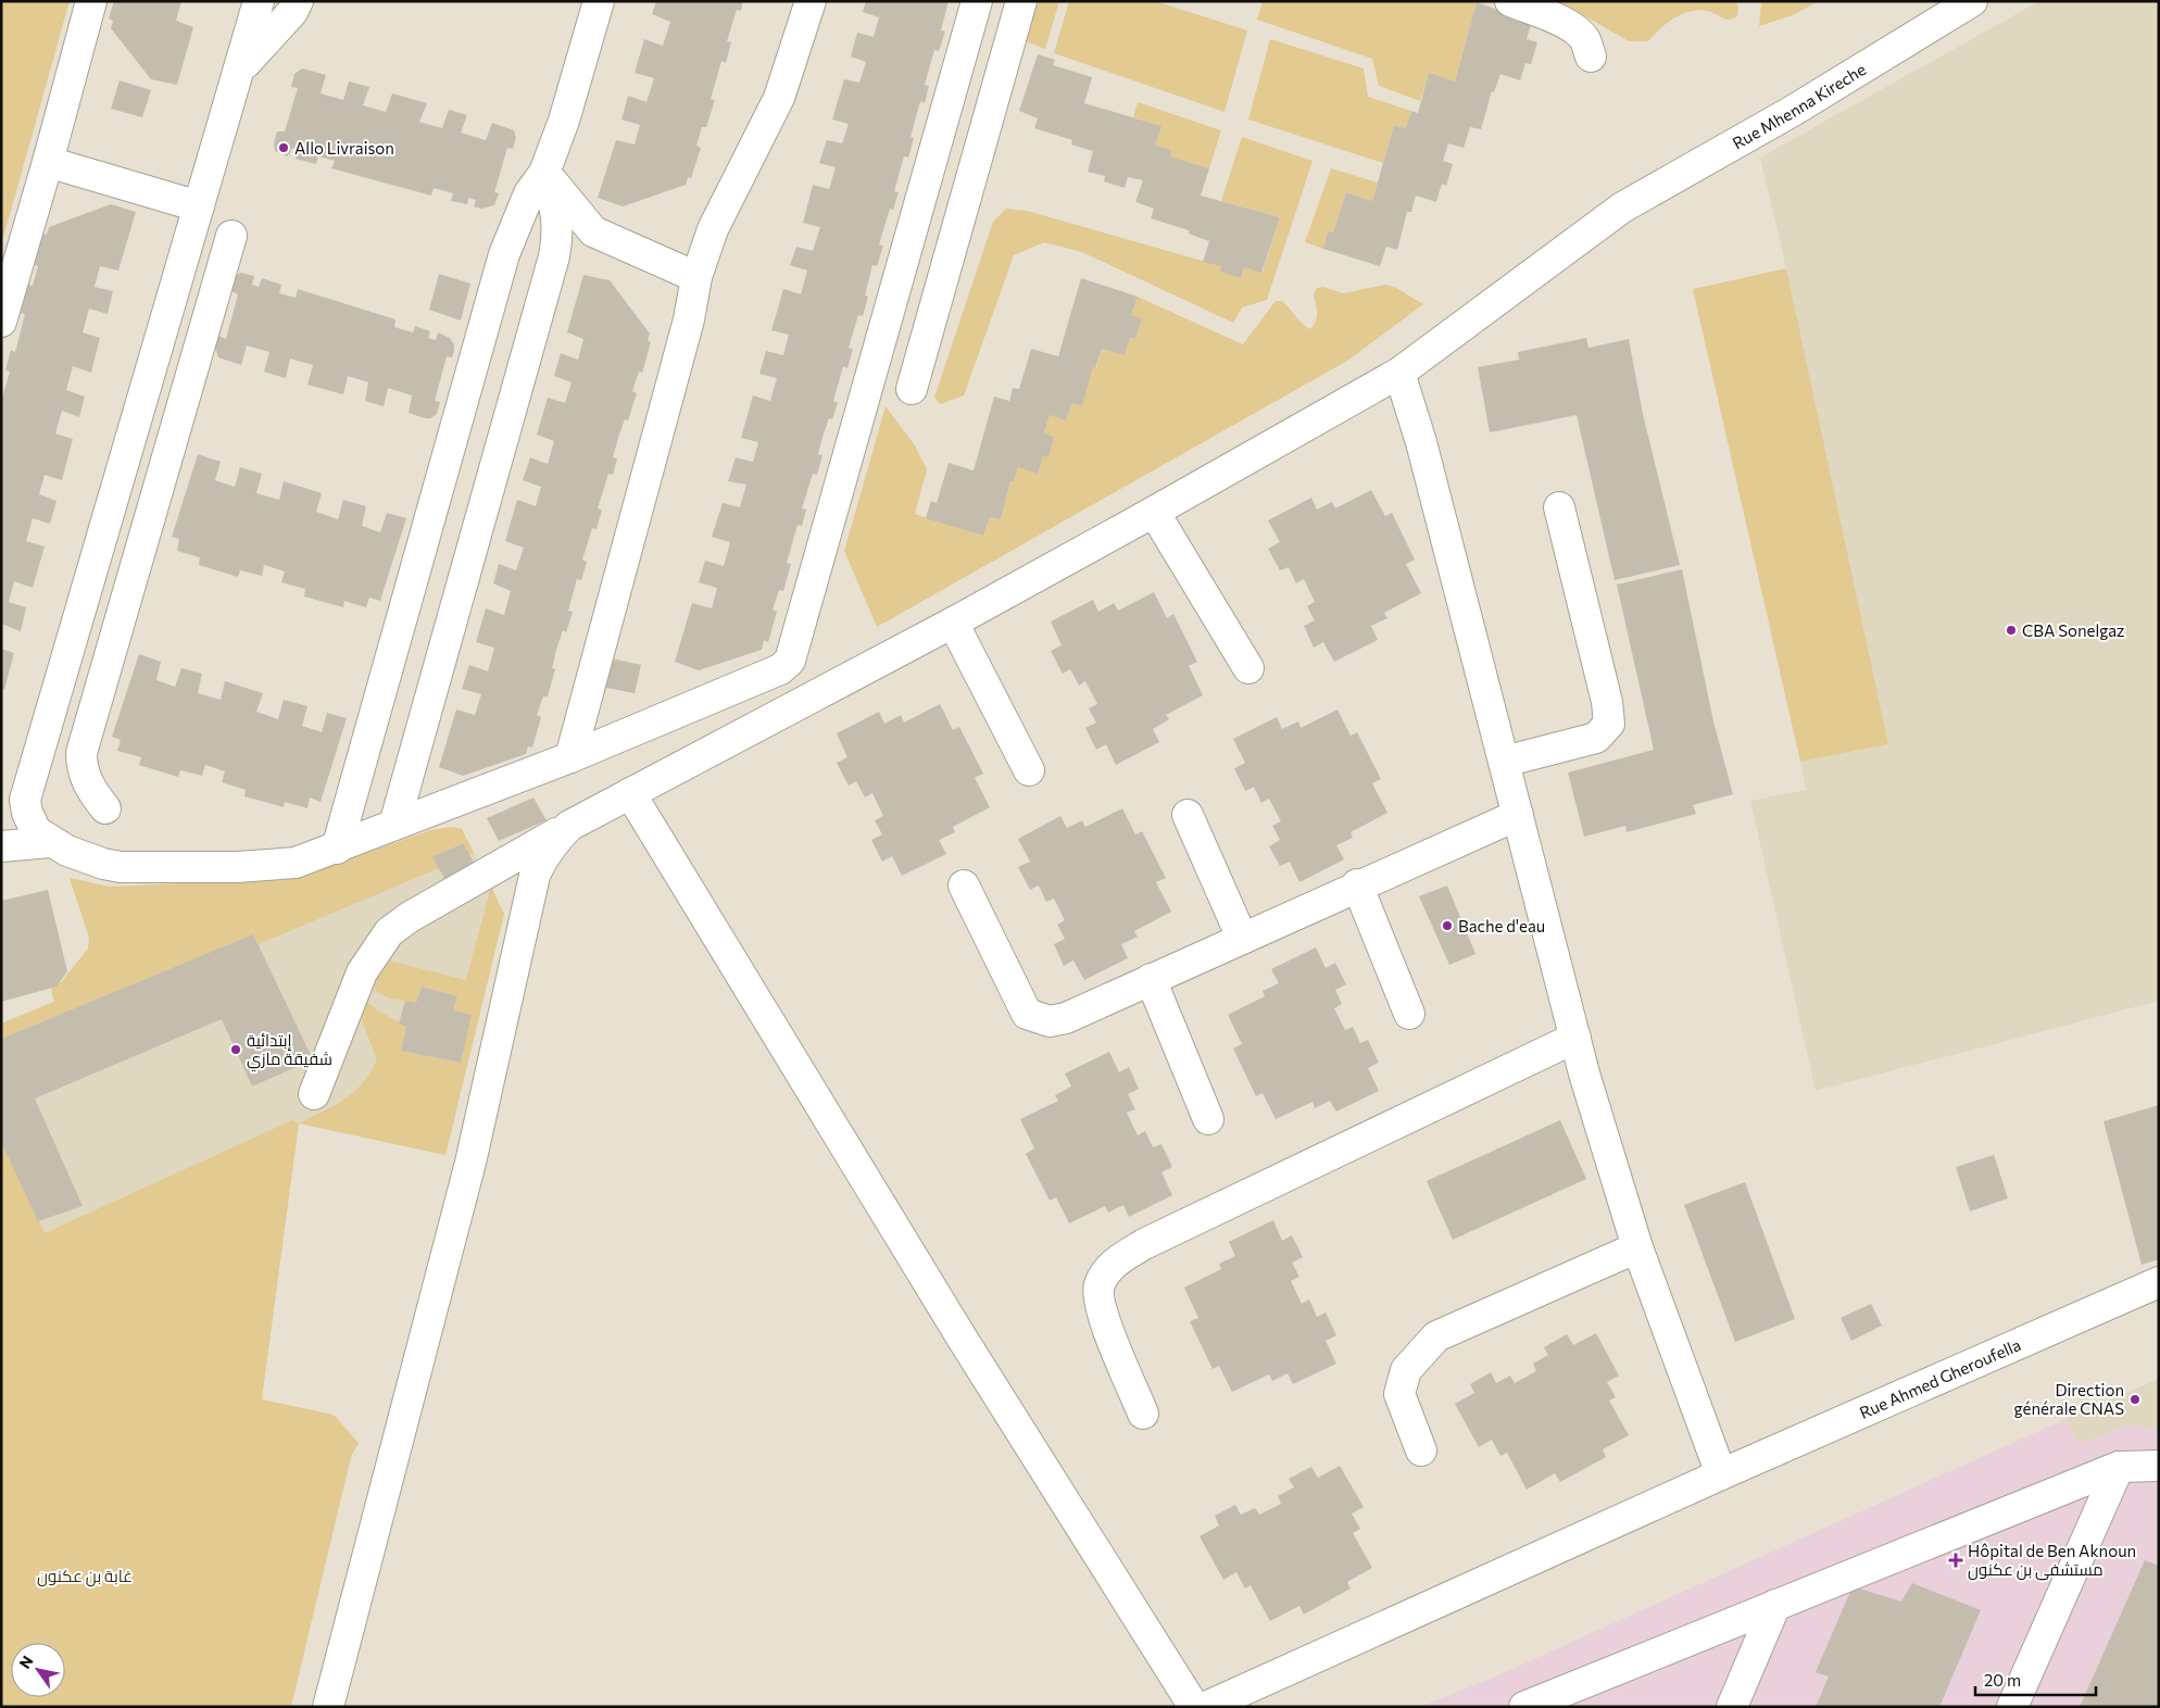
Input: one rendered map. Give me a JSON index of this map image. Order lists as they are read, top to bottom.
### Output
{
  "streets": {
    "street": ["Rue Mhenna Kireche", "Rue Ahmed Gheroufella"]
  },
  "parks": ["غابة بن عكنون"],
  "places": {
    "other": [
      "Allo Livraison",
      "CBA Sonelgaz",
      "Bache d'eau",
      "إبتدائية شفيقة مازي",
      "Direction générale CNAS"
    ],
    "health": ["Hôpital de Ben Aknoun مستشفى بن عكنون"]
  },
  "scale_bar": "20 m",
  "north": "top left"
}
